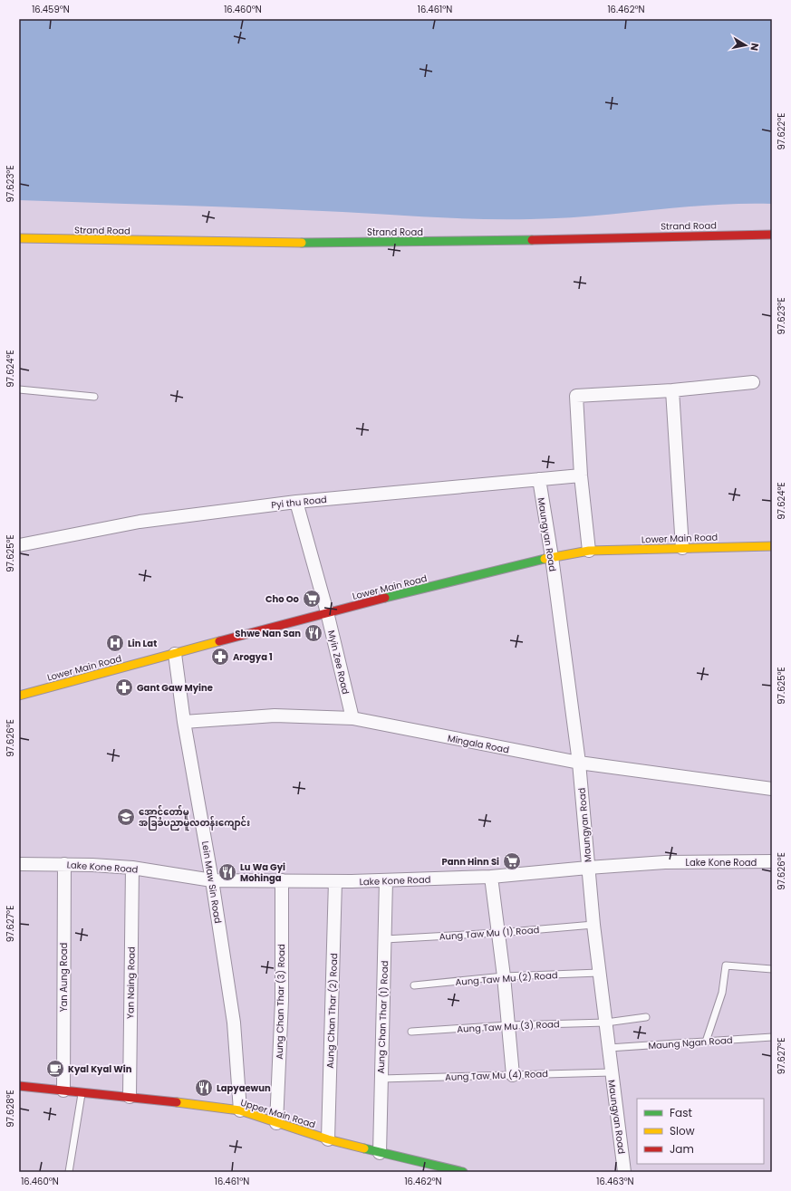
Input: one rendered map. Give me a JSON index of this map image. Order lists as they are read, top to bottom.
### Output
{
  "streets": {
    "main road": ["Strand Road", "Lower Main Road", "Upper Main Road"],
    "street": [
      "Pyi thu Road",
      "Maungyan Road",
      "Myin Zee Road",
      "Mingala Road",
      "Lake Kone Road",
      "Lein Maw Sin Road",
      "Yan Aung Road",
      "Yan Naing Road",
      "Aung Chan Thar (3) Road",
      "Aung Chan Thar (2) Road",
      "Aung Chan Thar (1) Road"
    ],
    "lane": [
      "Aung Taw Mu (1) Road",
      "Aung Taw Mu (2) Road",
      "Aung Taw Mu (3) Road",
      "Maung Ngan Road",
      "Aung Taw Mu (4) Road"
    ]
  },
  "crossings": [
    ["Pyi thu Road", "Maungyan Road"],
    ["Pyi thu Road", "Myin Zee Road"],
    ["Maungyan Road", "Lower Main Road"],
    ["Maungyan Road", "Mingala Road"],
    ["Maungyan Road", "Lake Kone Road"],
    ["Maungyan Road", "Aung Taw Mu (1) Road"],
    ["Maungyan Road", "Aung Taw Mu (2) Road"],
    ["Maungyan Road", "Aung Taw Mu (3) Road"],
    ["Maungyan Road", "Maung Ngan Road"],
    ["Maungyan Road", "Aung Taw Mu (4) Road"],
    ["Lower Main Road", "Myin Zee Road"],
    ["Lower Main Road", "Lein Maw Sin Road"],
    ["Myin Zee Road", "Mingala Road"],
    ["Mingala Road", "Lein Maw Sin Road"],
    ["Lake Kone Road", "Lein Maw Sin Road"],
    ["Lake Kone Road", "Yan Aung Road"],
    ["Lake Kone Road", "Yan Naing Road"],
    ["Lake Kone Road", "Aung Chan Thar (3) Road"],
    ["Lake Kone Road", "Aung Chan Thar (2) Road"],
    ["Lake Kone Road", "Aung Chan Thar (1) Road"],
    ["Lein Maw Sin Road", "Upper Main Road"],
    ["Aung Taw Mu (1) Road", "Aung Chan Thar (1) Road"],
    ["Yan Aung Road", "Upper Main Road"],
    ["Yan Naing Road", "Upper Main Road"],
    ["Aung Chan Thar (3) Road", "Upper Main Road"],
    ["Aung Chan Thar (2) Road", "Upper Main Road"],
    ["Aung Chan Thar (1) Road", "Aung Taw Mu (4) Road"],
    ["Aung Chan Thar (1) Road", "Upper Main Road"]
  ],
  "places": {
    "supermarket": ["Cho Oo", "Pann Hinn Si"],
    "restaurant": ["Shwe Nan San", "Lu Wa Gyi Mohinga", "Lapyaewun"],
    "hospital": ["Lin Lat"],
    "pharmacy": ["Arogya 1", "Gant Gaw Myine"],
    "school or university": ["အောင်တော်မူ အခြခံပညာမူလတန်းကျောင်း"],
    "cafe": ["Kyal Kyal Win"]
  },
  "legend": ["Fast", "Slow", "Jam"],
  "north": "right",
  "coordinates": [
    "16.459°N",
    "16.460°N",
    "16.461°N",
    "16.462°N",
    "97.622°E",
    "97.623°E",
    "97.624°E",
    "97.625°E",
    "97.626°E",
    "97.627°E",
    "97.628°E",
    "16.463°N"
  ]
}
